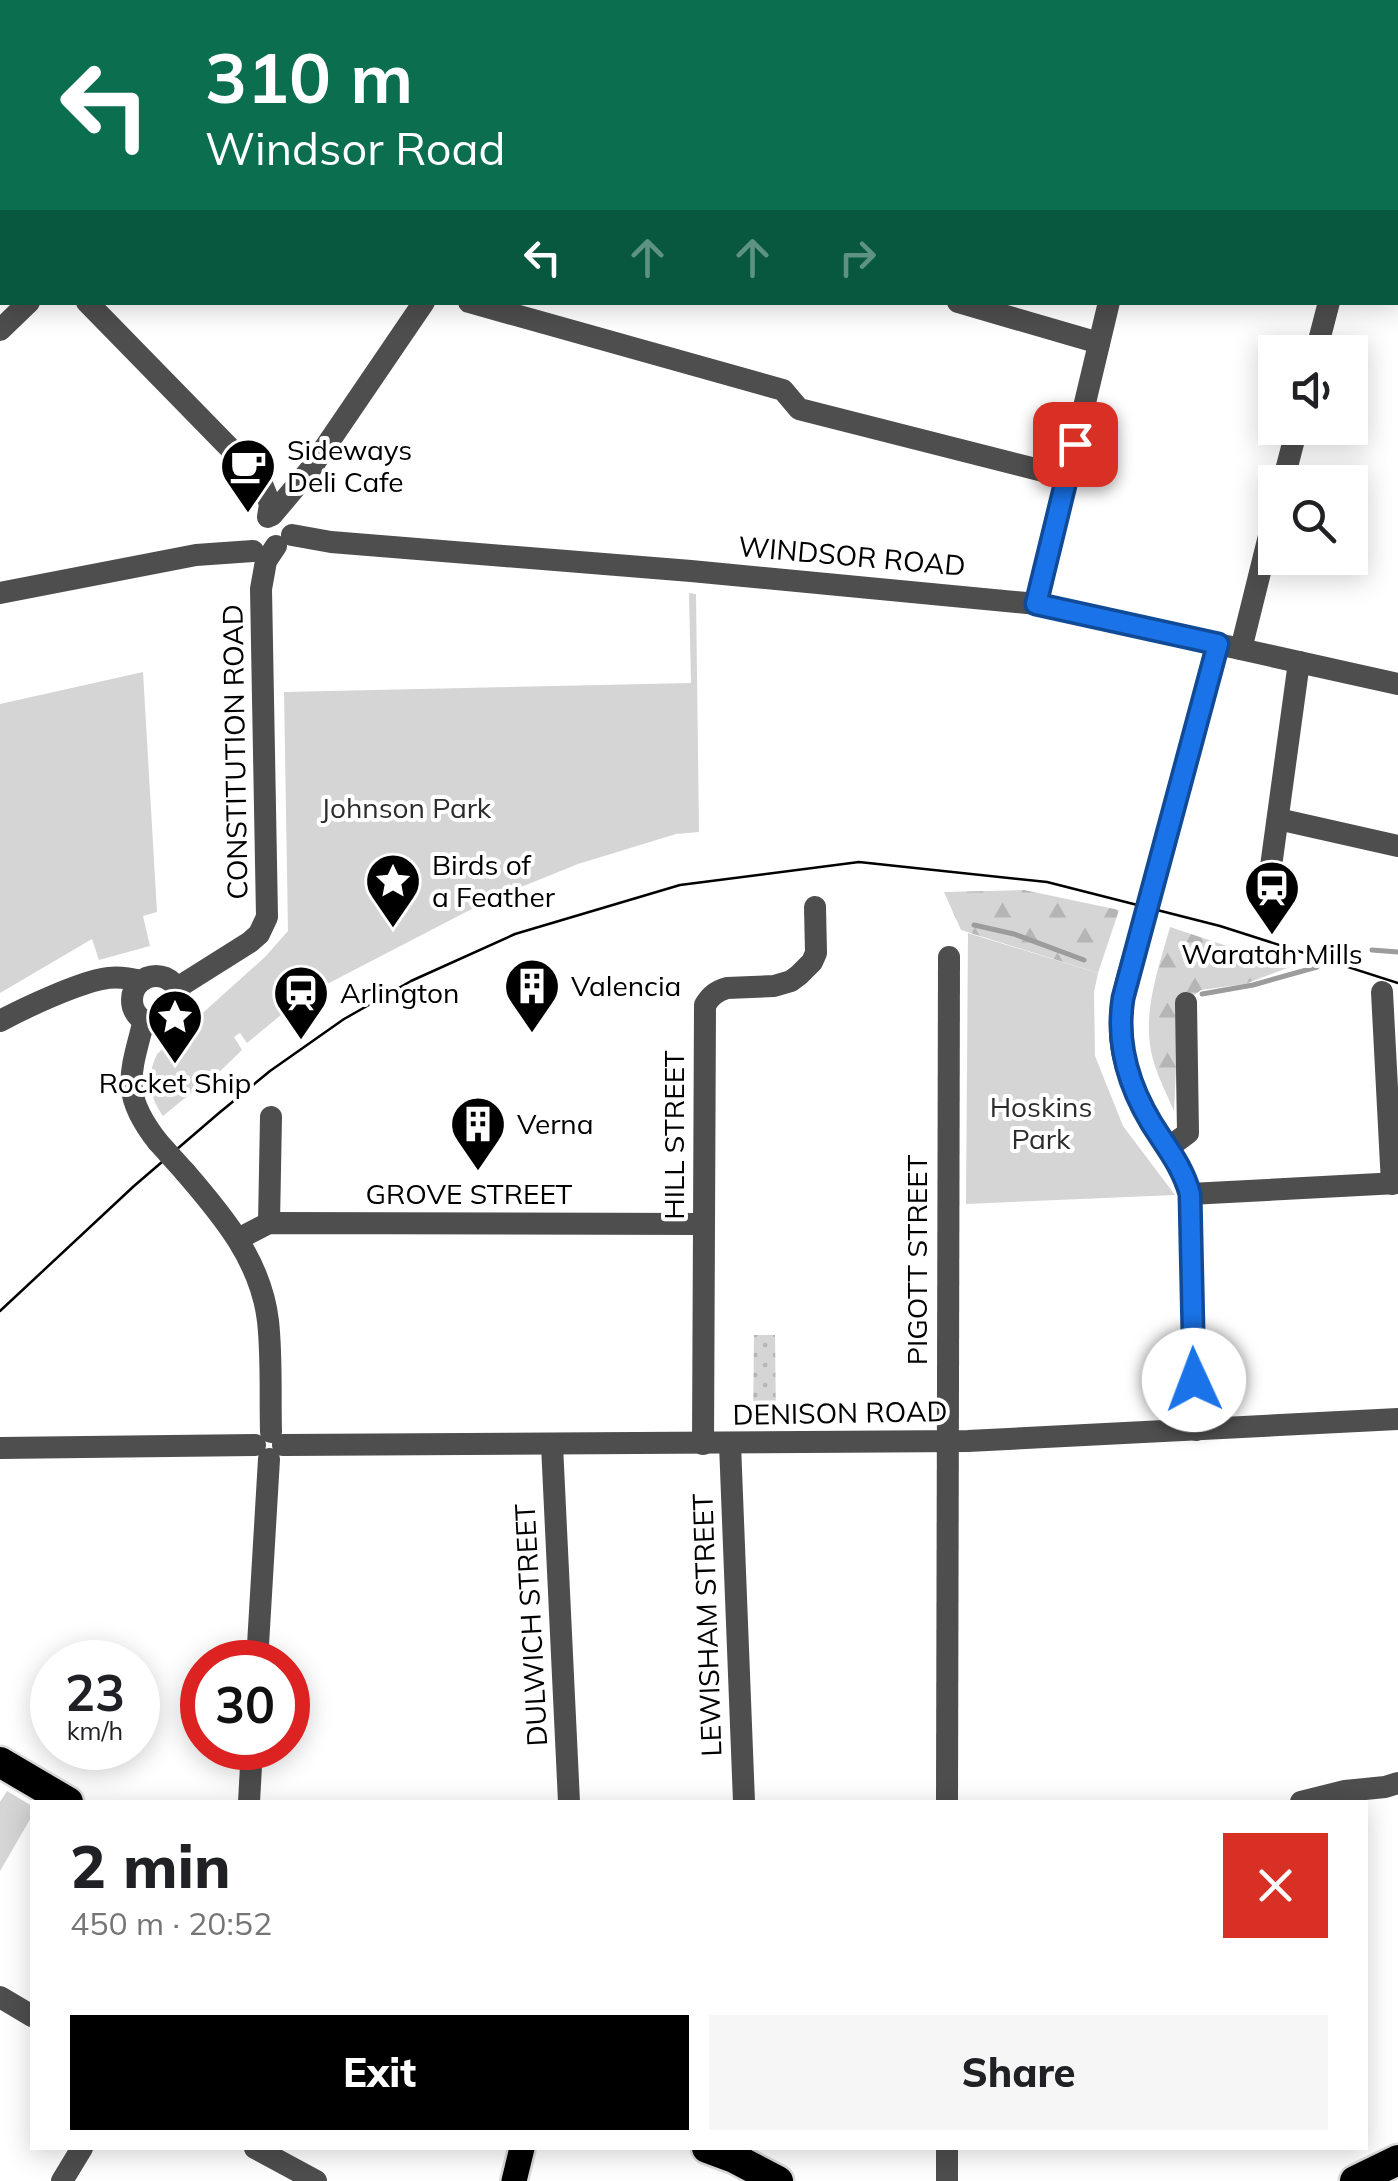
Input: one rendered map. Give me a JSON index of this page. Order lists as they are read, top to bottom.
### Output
{
  "streets": {
    "street": [
      "WINDSOR ROAD",
      "CONSTITUTION ROAD",
      "HILL STREET",
      "GROVE STREET",
      "PIGOTT STREET",
      "DENISON ROAD",
      "DULWICH STREET",
      "LEWISHAM STREET"
    ]
  },
  "crossings": [
    ["WINDSOR ROAD", "CONSTITUTION ROAD"],
    ["HILL STREET", "GROVE STREET"],
    ["HILL STREET", "DENISON ROAD"],
    ["PIGOTT STREET", "DENISON ROAD"],
    ["DENISON ROAD", "DULWICH STREET"],
    ["DENISON ROAD", "LEWISHAM STREET"]
  ],
  "parks": ["Johnson Park", "Hoskins Park"],
  "places": {
    "cafe": ["Sideways Deli Cafe"],
    "place": ["Birds of a Feather", "Rocket Ship"],
    "station": ["Waratah Mills", "Arlington"],
    "building": ["Valencia", "Verna"]
  },
  "page": {
    "turn": ["310 m", "Windsor Road"],
    "speed": "23 km/h",
    "limit": "30",
    "heading": ["2 min", "450 m · 20:52"],
    "buttons": ["Exit", "Share"]
  }
}
